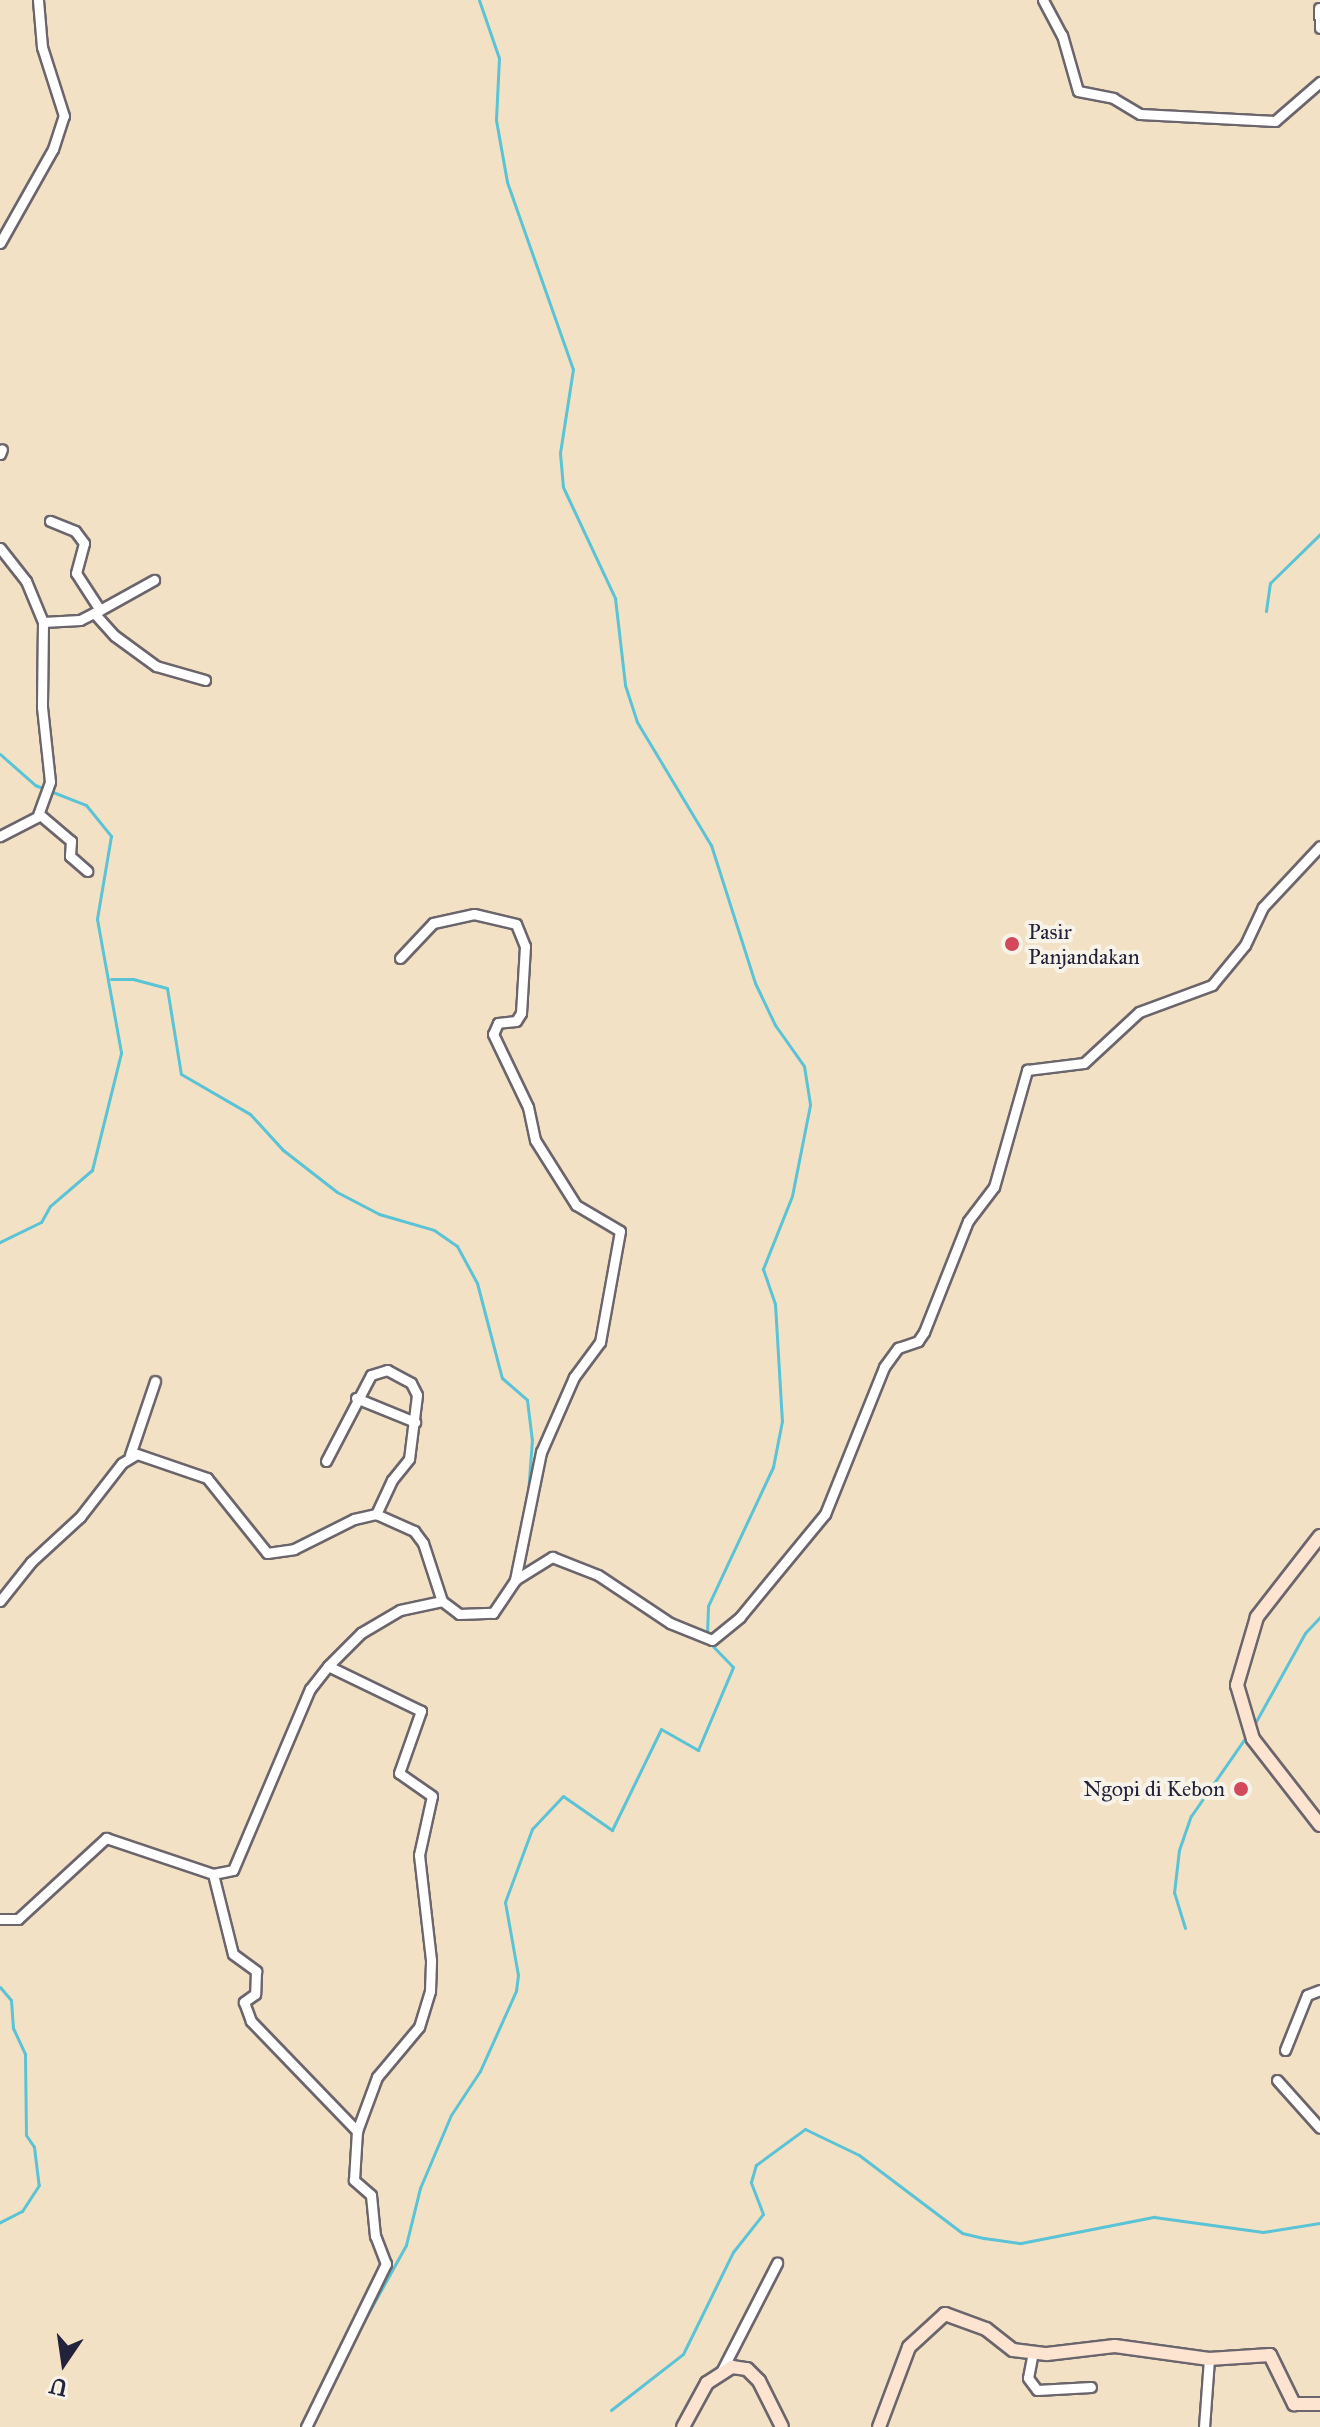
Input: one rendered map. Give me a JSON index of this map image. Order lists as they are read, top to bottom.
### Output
{
  "places": ["Pasir Panjandakan", "Ngopi di Kebon"],
  "north": "bottom"
}
